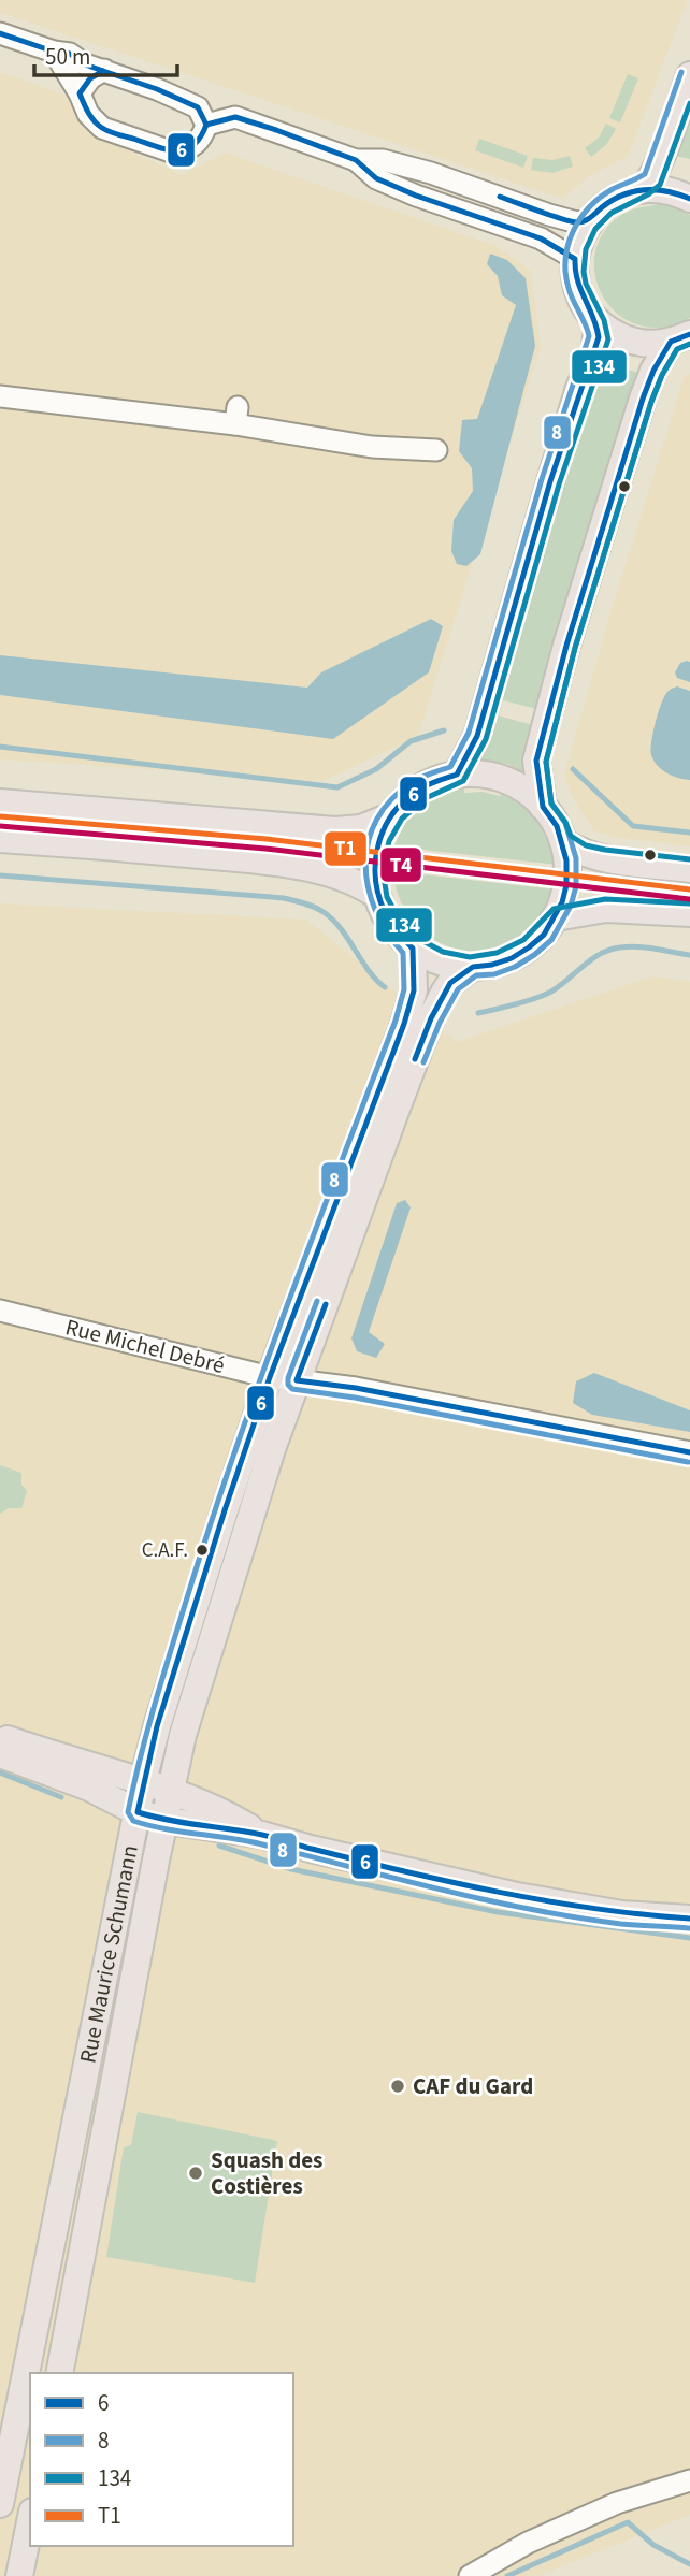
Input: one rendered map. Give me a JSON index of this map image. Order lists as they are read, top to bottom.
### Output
{
  "streets": {
    "main road": ["Rue Maurice Schumann"],
    "street": ["Rue Michel Debré"]
  },
  "crossings": [
    ["Rue Michel Debré", "Rue Maurice Schumann"]
  ],
  "places": ["C.A.F.", "CAF du Gard", "Squash des Costières"],
  "lines": [
    "transit line 6",
    "transit line 8",
    "transit line 134",
    "transit line T1",
    "transit line T4"
  ],
  "legend": [
    "6",
    "8",
    "134",
    "T1"
  ],
  "scale_bar": "50 m"
}
